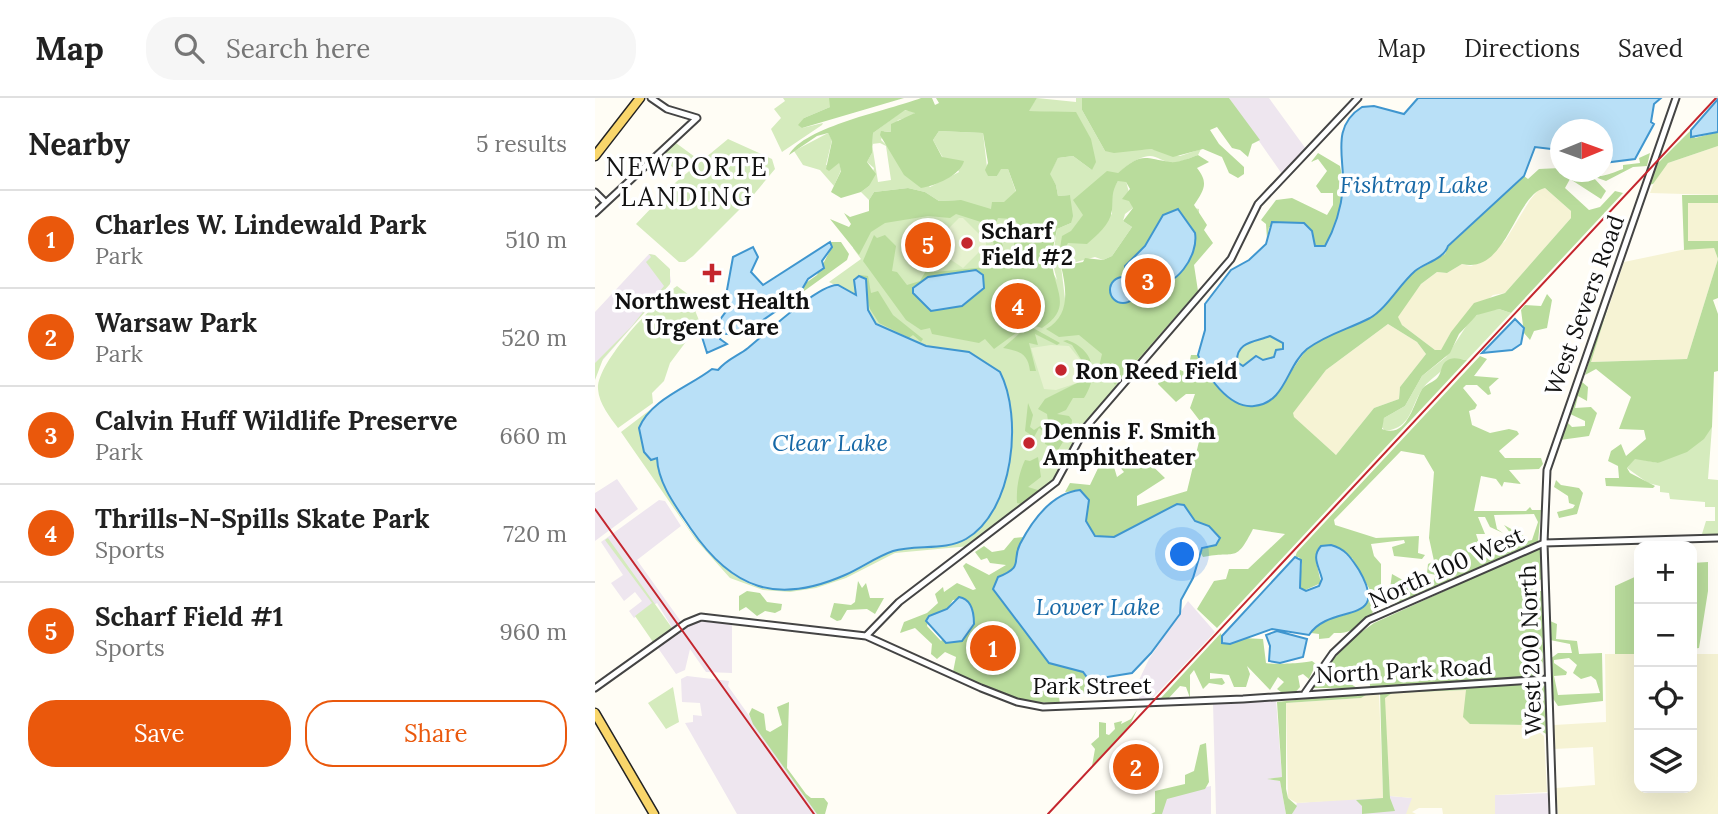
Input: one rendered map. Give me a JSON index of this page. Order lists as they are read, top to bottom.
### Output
{
  "streets": {
    "street": [
      "West Severs Road",
      "North 100 West",
      "West 200 North",
      "North Park Road",
      "Park Street"
    ]
  },
  "crossings": [
    ["West Severs Road", "West 200 North"],
    ["North 100 West", "West 200 North"],
    ["North 100 West", "North Park Road"],
    ["North 100 West", "Park Street"],
    ["West 200 North", "North Park Road"],
    ["North Park Road", "Park Street"]
  ],
  "districts": ["NEWPORTE LANDING"],
  "water": ["Fishtrap Lake", "Clear Lake", "Lower Lake"],
  "places": {
    "other": ["Scharf Field #2", "Ron Reed Field", "Dennis F. Smith Amphitheater"],
    "health": ["Northwest Health Urgent Care"]
  },
  "north": "right",
  "page": {
    "header": "Map",
    "search": "Search here",
    "nav": ["Map", "Directions", "Saved"],
    "heading": ["Nearby", "5 results"],
    "list": [
      {
        "mark": "1",
        "name": "Charles W. Lindewald Park",
        "note": "Park",
        "value": "510 m"
      },
      {
        "mark": "2",
        "name": "Warsaw Park",
        "note": "Park",
        "value": "520 m"
      },
      {
        "mark": "3",
        "name": "Calvin Huff Wildlife Preserve",
        "note": "Park",
        "value": "660 m"
      },
      {
        "mark": "4",
        "name": "Thrills-N-Spills Skate Park",
        "note": "Sports",
        "value": "720 m"
      },
      {
        "mark": "5",
        "name": "Scharf Field #1",
        "note": "Sports",
        "value": "960 m"
      }
    ],
    "pins": [
      "5",
      "3",
      "4",
      "1",
      "2"
    ],
    "map_buttons": ["+", "−"],
    "buttons": ["Save", "Share"]
  }
}
